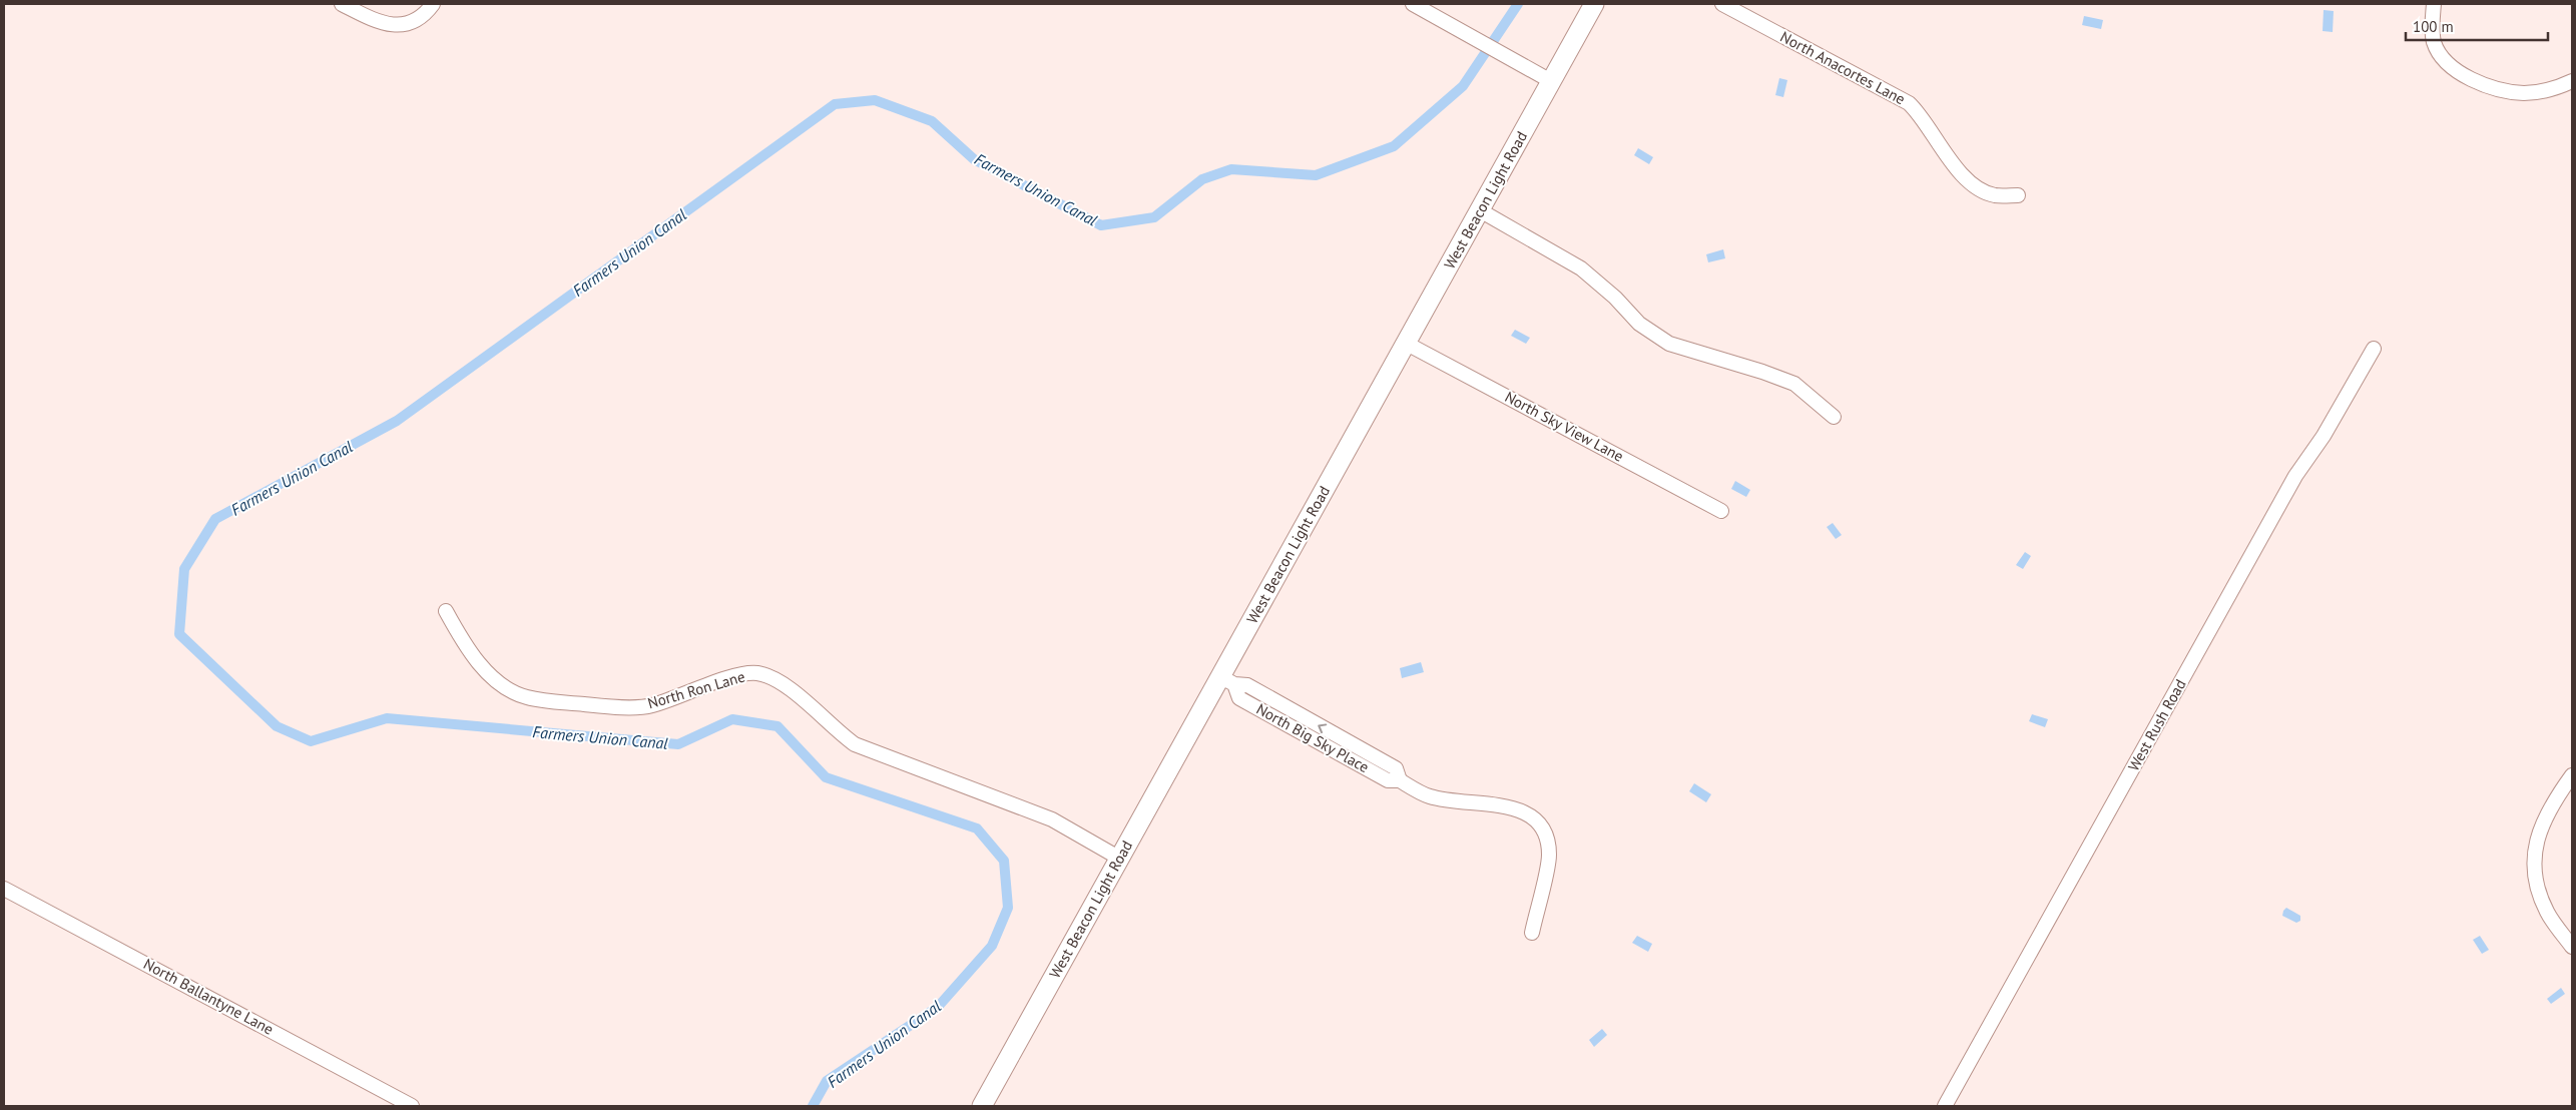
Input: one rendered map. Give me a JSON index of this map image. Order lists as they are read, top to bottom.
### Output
{
  "streets": {
    "main road": ["West Beacon Light Road"],
    "street": [
      "North Anacortes Lane",
      "North Sky View Lane",
      "North Ron Lane",
      "West Rush Road",
      "North Big Sky Place",
      "North Ballantyne Lane"
    ]
  },
  "crossings": [
    ["West Beacon Light Road", "North Sky View Lane"],
    ["West Beacon Light Road", "North Ron Lane"],
    ["West Beacon Light Road", "North Big Sky Place"]
  ],
  "water": ["Farmers Union Canal"],
  "scale_bar": "100 m"
}
